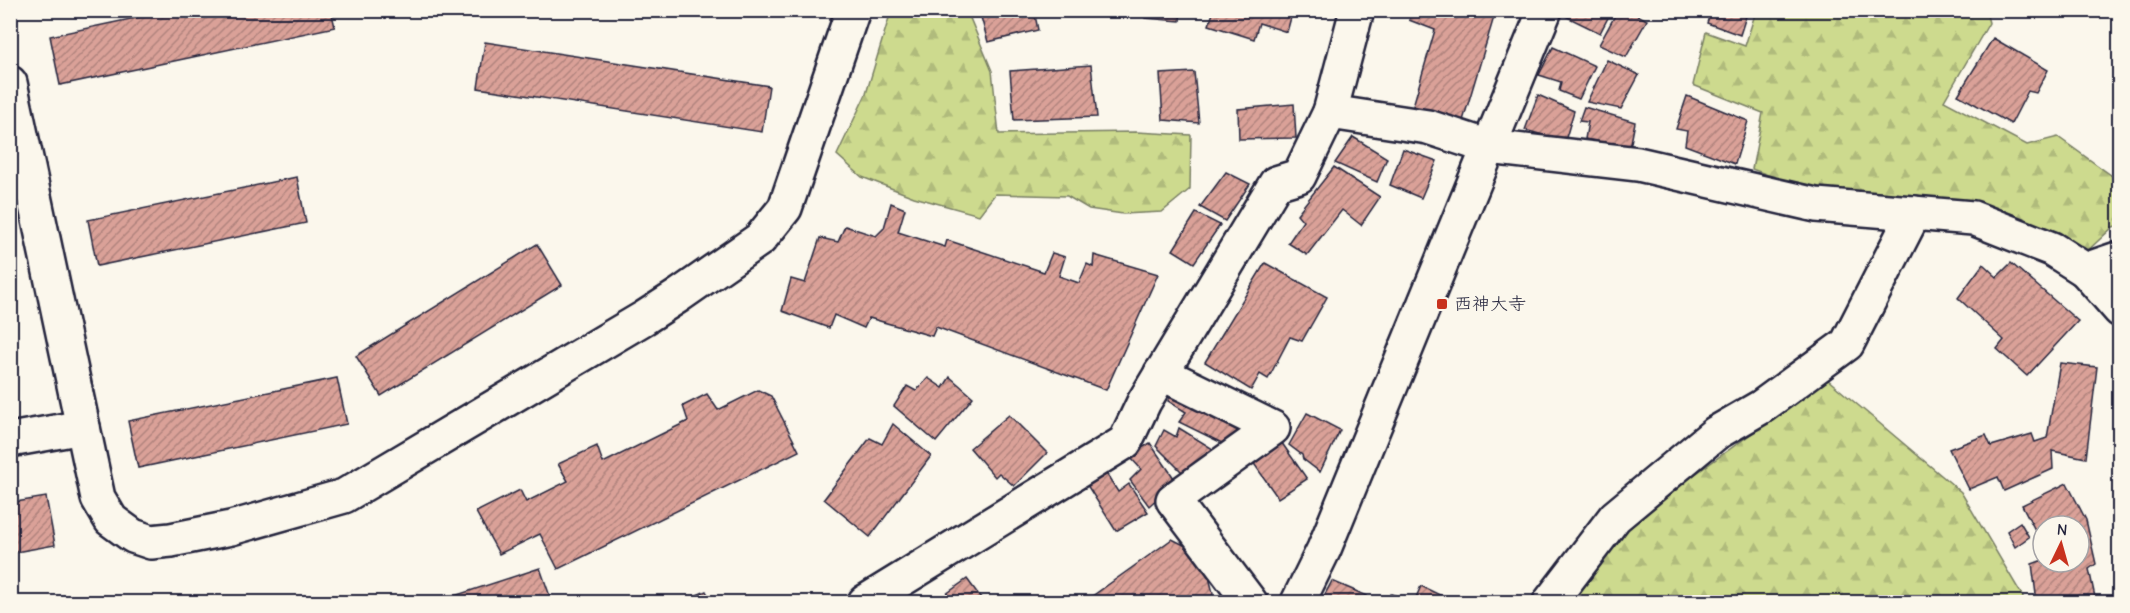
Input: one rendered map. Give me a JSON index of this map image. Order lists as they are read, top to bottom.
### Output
{
  "places": {
    "transit": ["西神大寺"]
  },
  "north": "top"
}
